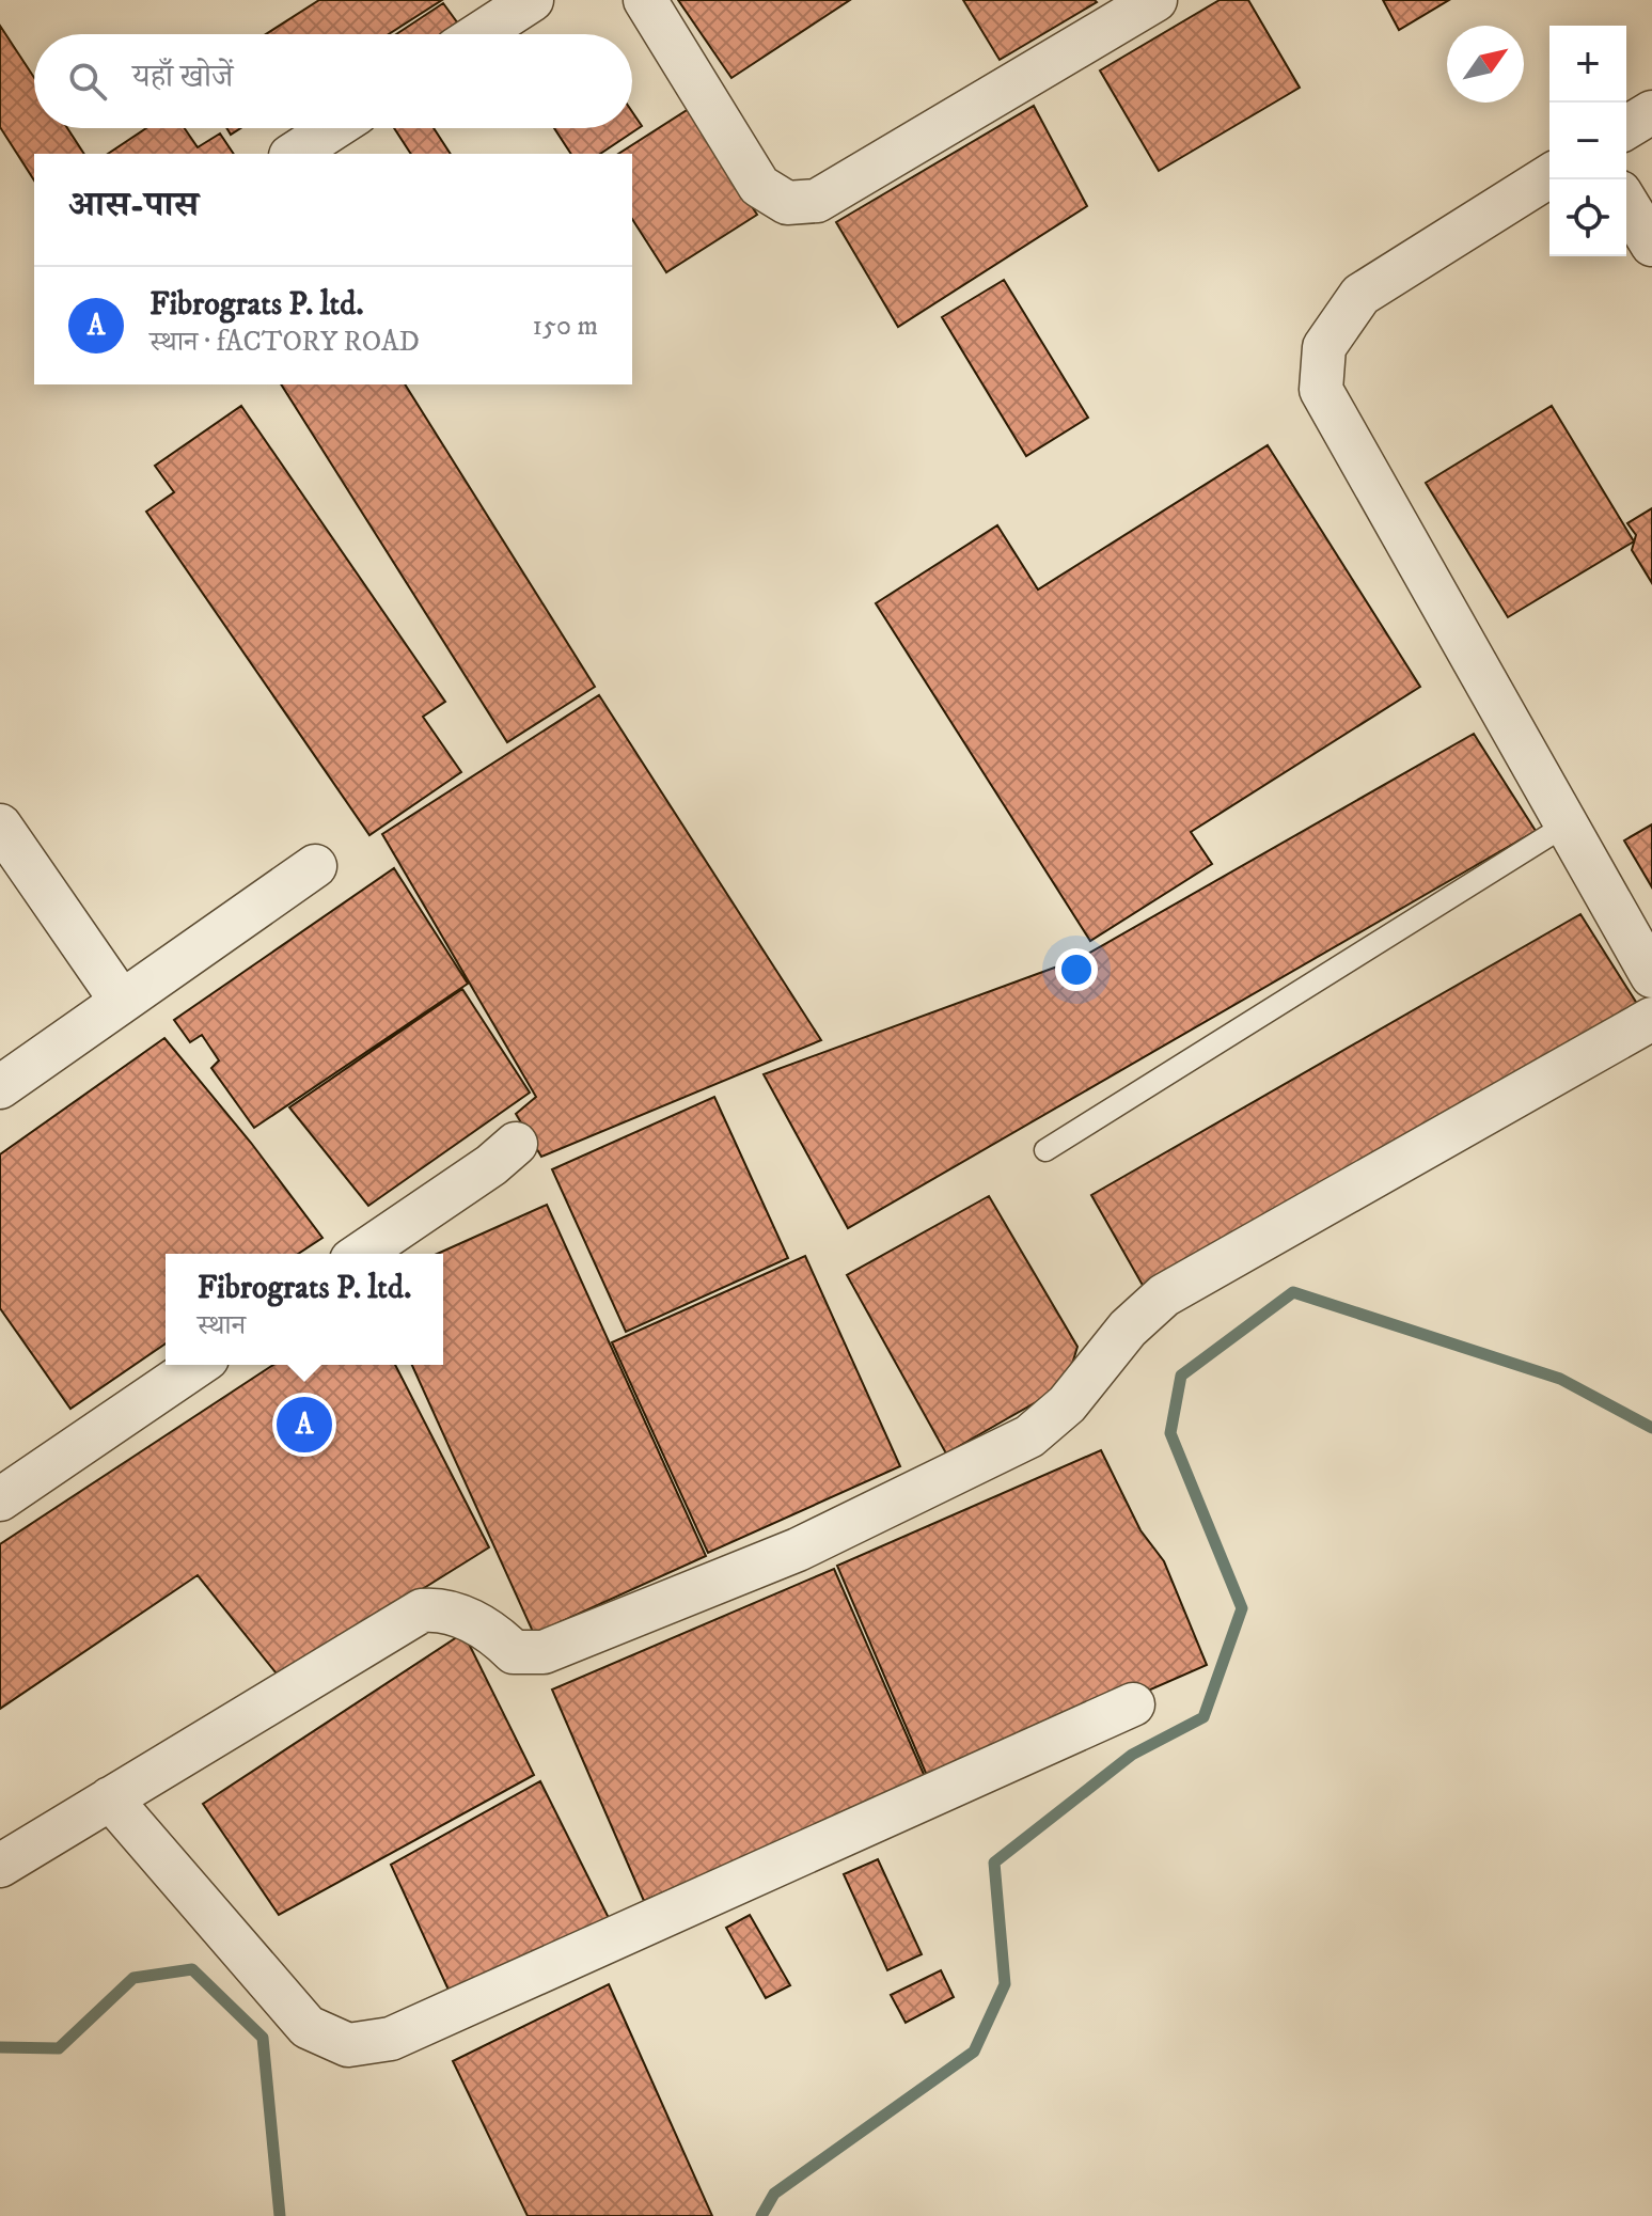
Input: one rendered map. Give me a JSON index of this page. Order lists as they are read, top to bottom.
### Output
{
  "north": "top right",
  "page": {
    "map_buttons": ["+", "−"],
    "search": "यहाँ खोजें",
    "heading": "आस-पास",
    "list": [
      {
        "mark": "A",
        "name": "Fibrograts P. ltd.",
        "note": "स्थान · fACTORY ROAD",
        "value": "150 m"
      }
    ],
    "popup": ["Fibrograts P. ltd.", "स्थान"],
    "pins": "A"
  }
}
